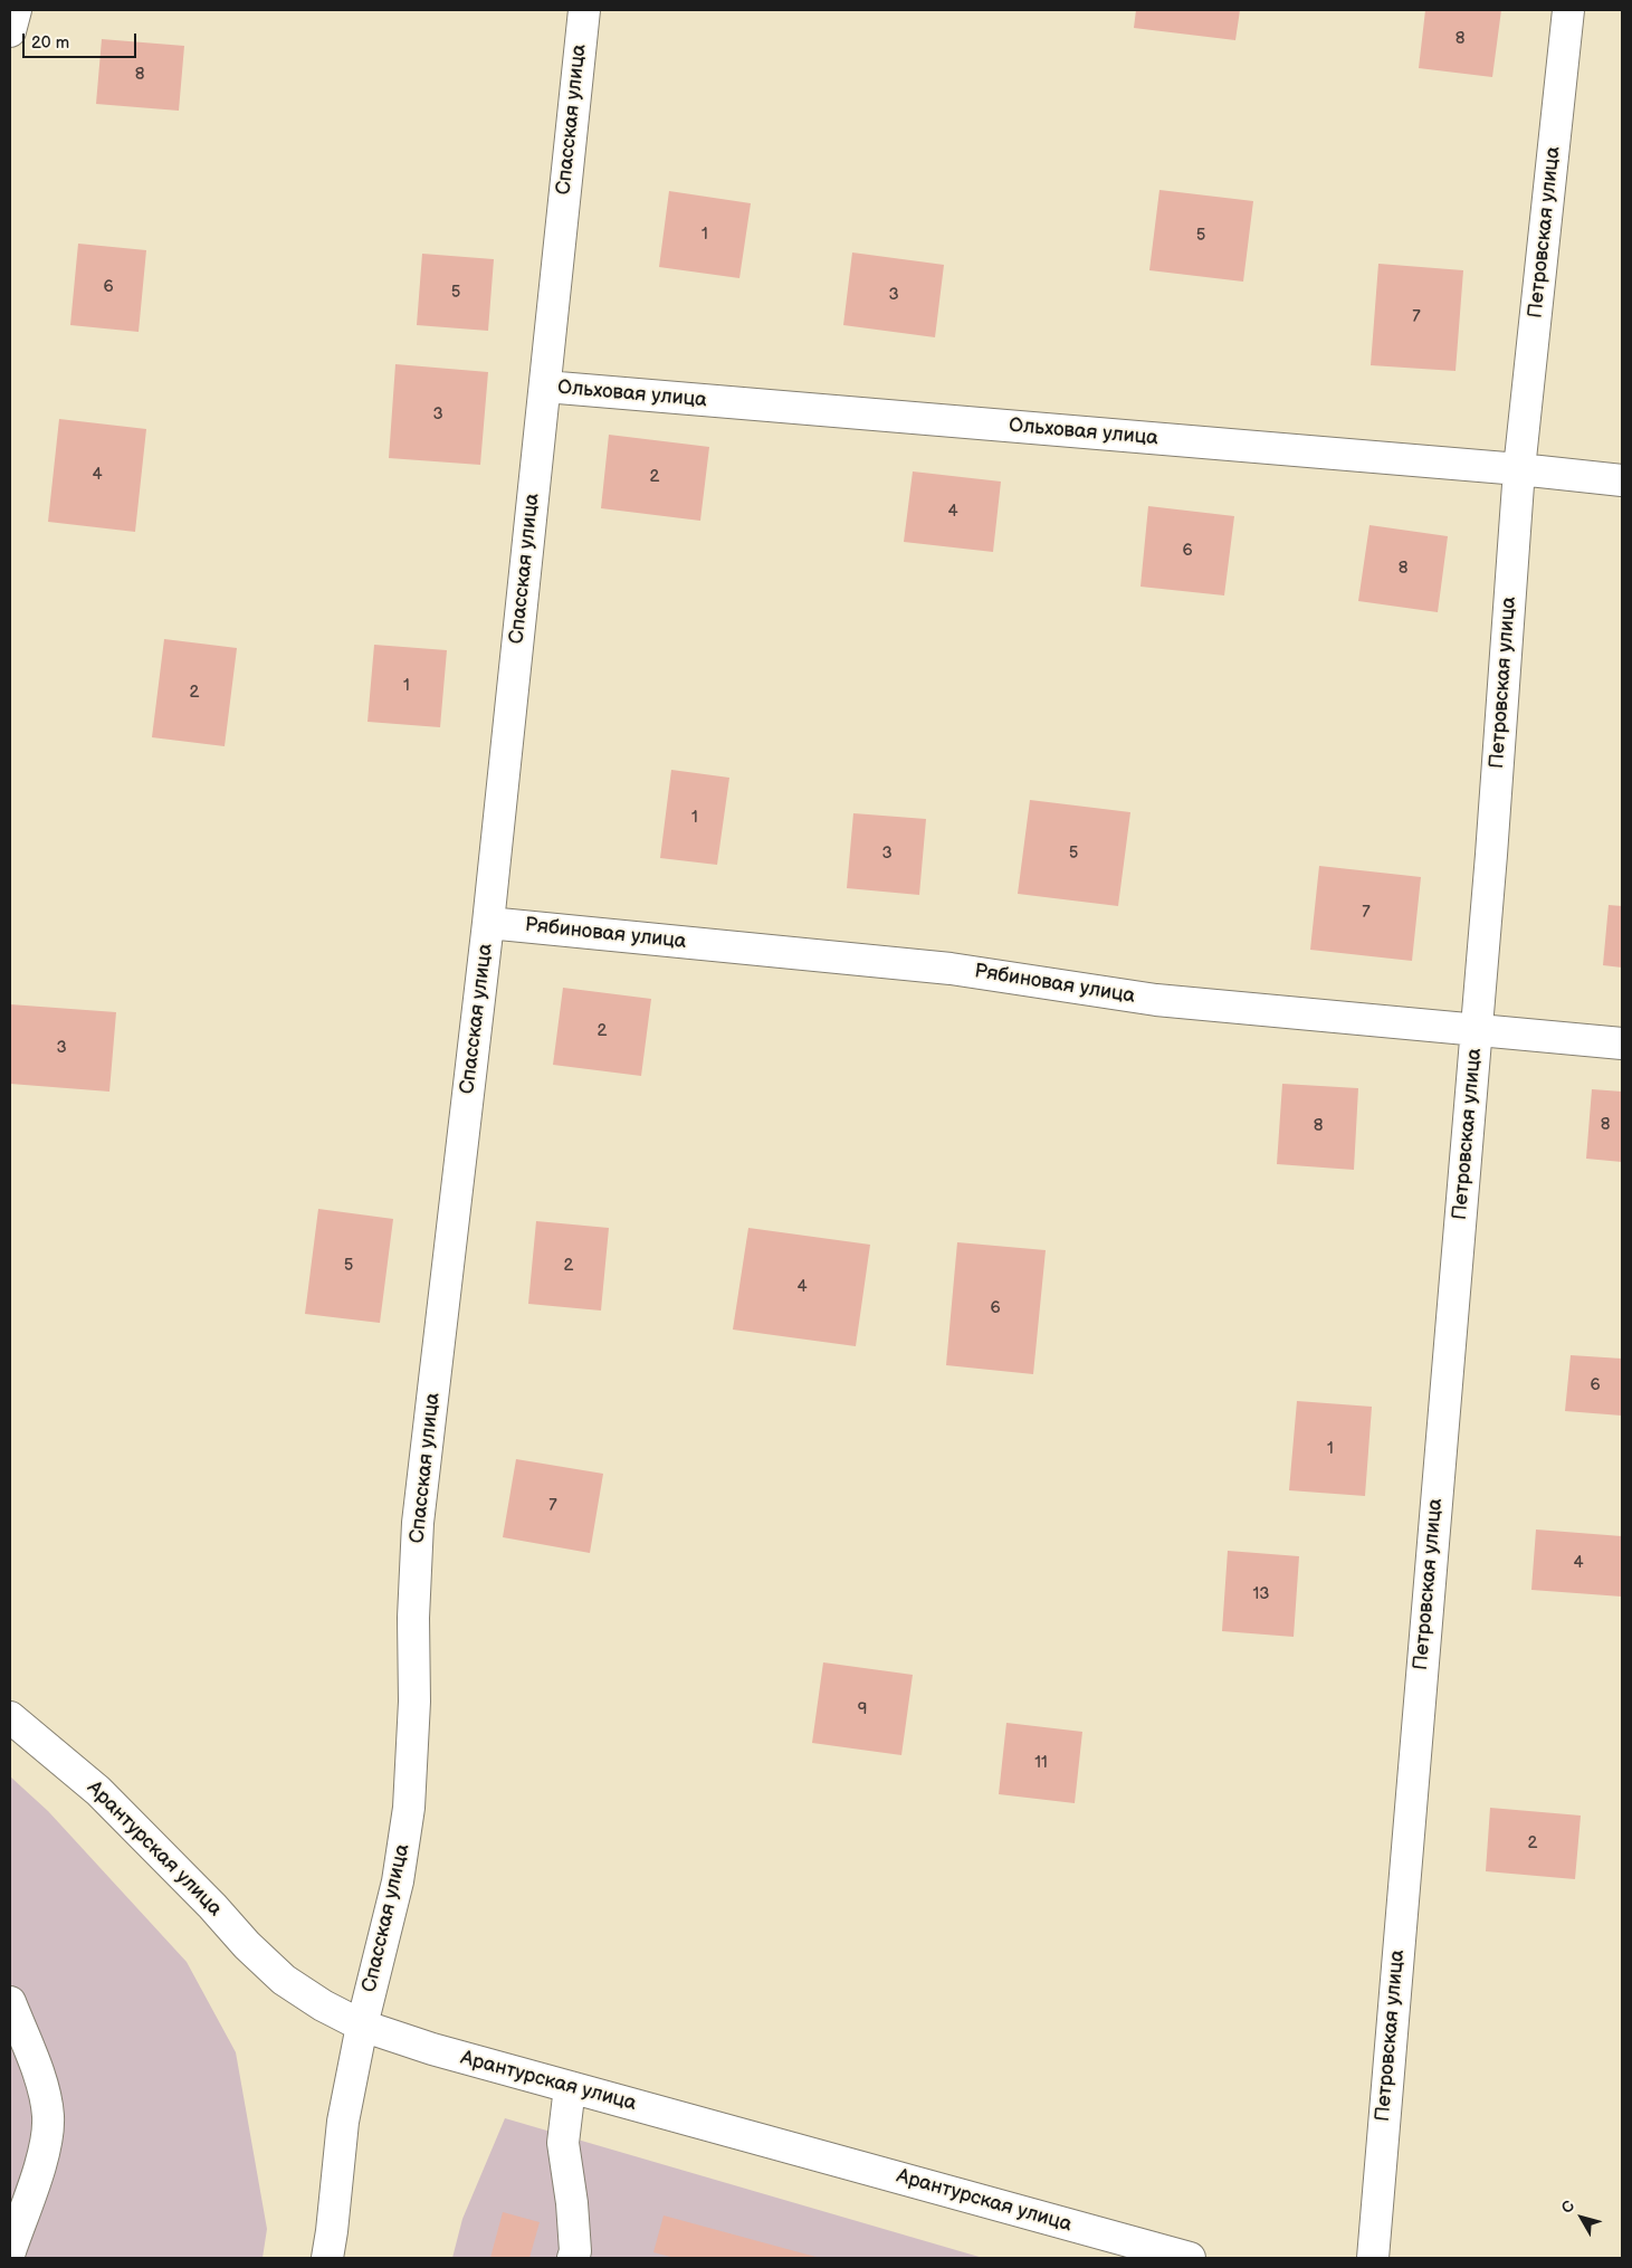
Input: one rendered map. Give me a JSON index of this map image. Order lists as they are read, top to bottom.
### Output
{
  "streets": {
    "street": [
      "Спасская улица",
      "Петровская улица",
      "Ольховая улица",
      "Рябиновая улица",
      "Арантурская улица"
    ]
  },
  "crossings": [
    ["Спасская улица", "Ольховая улица"],
    ["Спасская улица", "Рябиновая улица"],
    ["Спасская улица", "Арантурская улица"],
    ["Петровская улица", "Ольховая улица"],
    ["Петровская улица", "Рябиновая улица"]
  ],
  "house_numbers": [
    "8",
    "8",
    "1",
    "5",
    "6",
    "5",
    "3",
    "7",
    "3",
    "4",
    "2",
    "4",
    "6",
    "8",
    "1",
    "2",
    "1",
    "3",
    "5",
    "7",
    "2",
    "3",
    "8",
    "8",
    "5",
    "2",
    "4",
    "6",
    "6",
    "1",
    "7",
    "4",
    "13",
    "9",
    "11",
    "2"
  ],
  "scale_bar": "20 m",
  "north": "top left"
}
